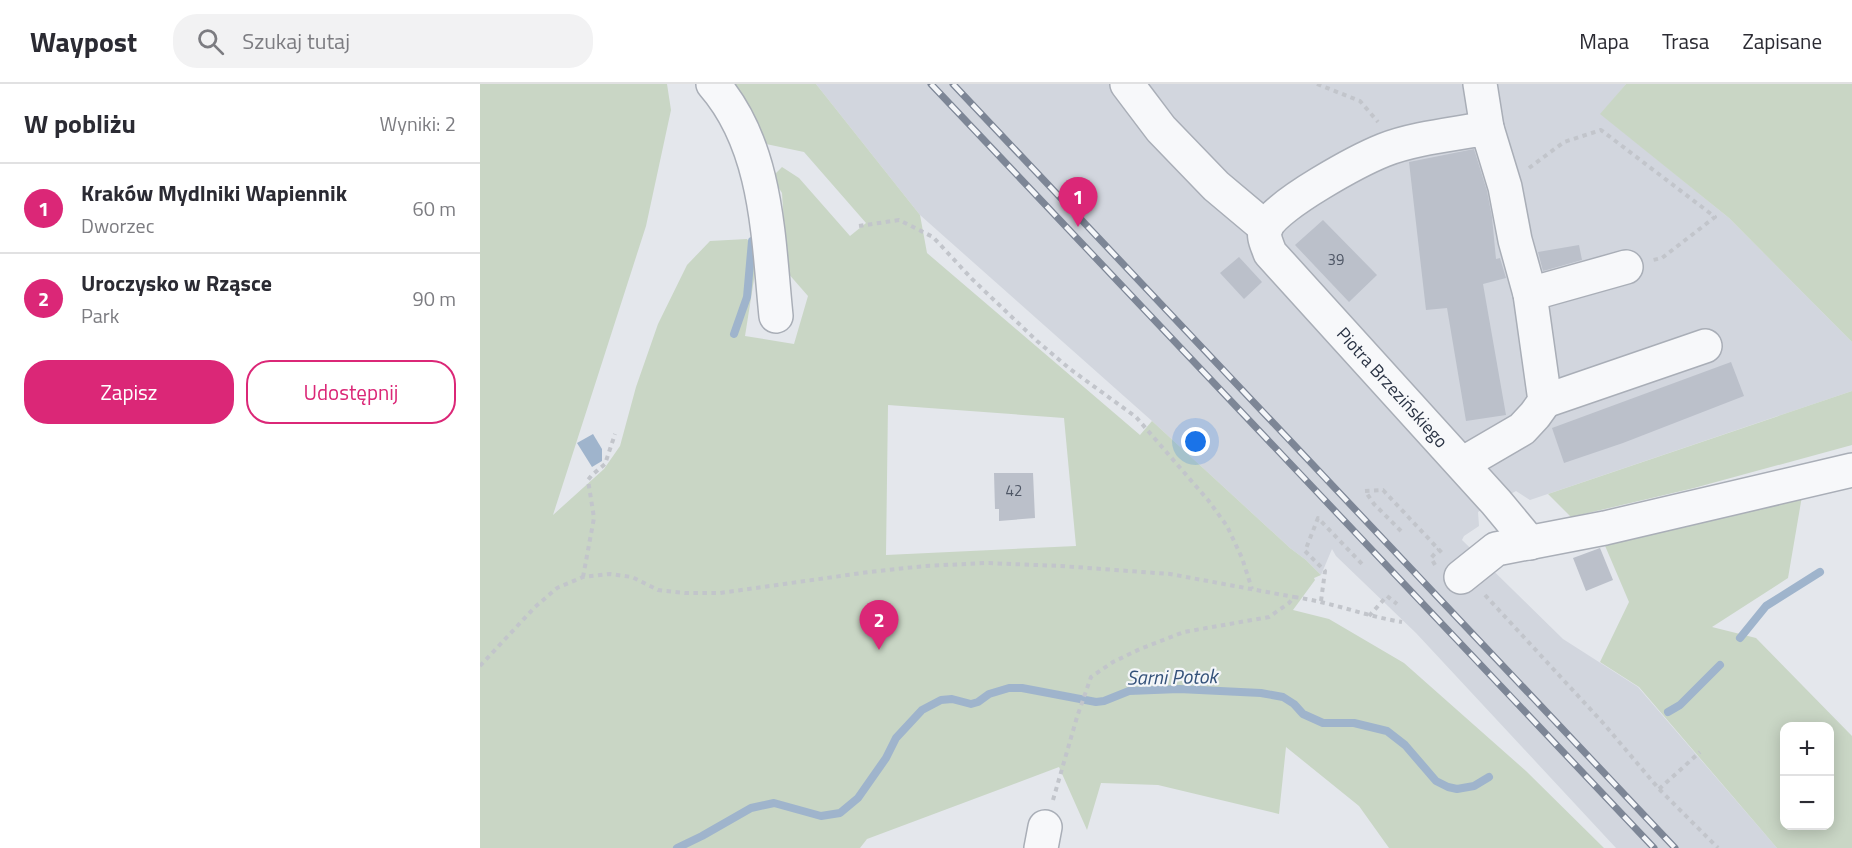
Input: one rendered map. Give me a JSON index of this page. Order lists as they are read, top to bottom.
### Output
{
  "streets": {
    "street": ["Piotra Brzezińskiego"]
  },
  "water": ["Sarni Potok"],
  "house_numbers": ["39", "42"],
  "page": {
    "header": "Waypost",
    "search": "Szukaj tutaj",
    "nav": ["Mapa", "Trasa", "Zapisane"],
    "heading": ["W pobliżu", "Wyniki: 2"],
    "list": [
      {
        "mark": "1",
        "name": "Kraków Mydlniki Wapiennik",
        "note": "Dworzec",
        "value": "60 m"
      },
      {
        "mark": "2",
        "name": "Uroczysko w Rząsce",
        "note": "Park",
        "value": "90 m"
      }
    ],
    "pins": ["1", "2"],
    "buttons": ["Zapisz", "Udostępnij"],
    "map_buttons": ["+", "−"]
  }
}
